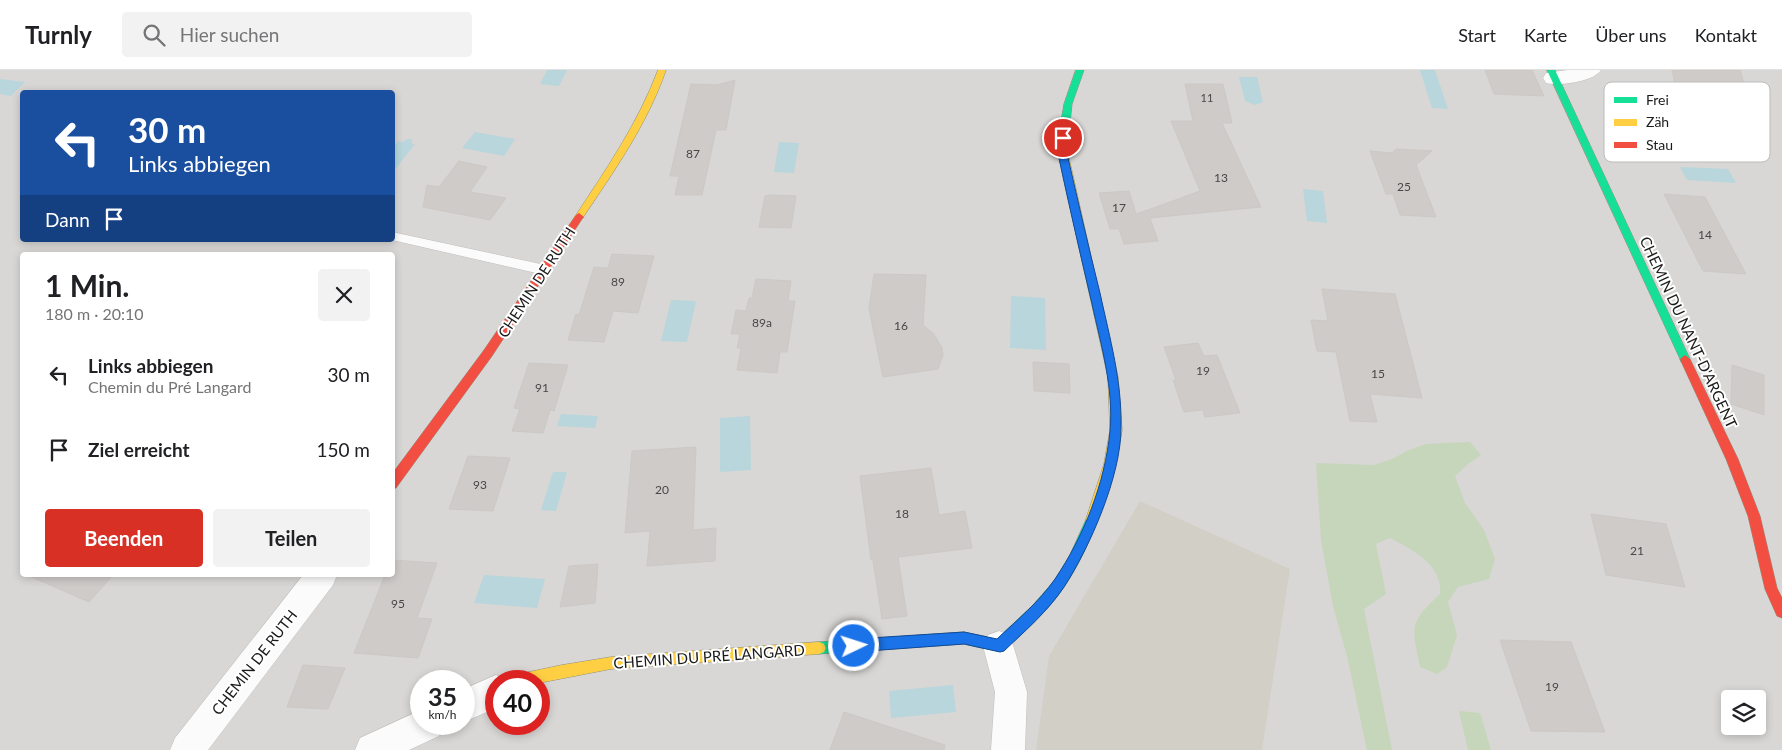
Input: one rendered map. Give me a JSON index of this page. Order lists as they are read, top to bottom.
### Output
{
  "streets": {
    "street": ["CHEMIN DE RUTH", "CHEMIN DU NANT-D'ARGENT", "CHEMIN DU PRÉ LANGARD"]
  },
  "house_numbers": [
    "11",
    "87",
    "13",
    "25",
    "17",
    "14",
    "89",
    "89a",
    "16",
    "19",
    "15",
    "91",
    "93",
    "20",
    "18",
    "21",
    "95",
    "19"
  ],
  "legend": ["Frei", "Zäh", "Stau"],
  "page": {
    "header": "Turnly",
    "search": "Hier suchen",
    "nav": [
      "Start",
      "Karte",
      "Über uns",
      "Kontakt"
    ],
    "turn": ["30 m", "Links abbiegen"],
    "then": "Dann",
    "heading": ["1 Min.", "180 m · 20:10"],
    "list": [
      {
        "name": "Links abbiegen",
        "note": "Chemin du Pré Langard",
        "value": "30 m"
      },
      {
        "name": "Ziel erreicht",
        "value": "150 m"
      }
    ],
    "buttons": ["Beenden", "Teilen"],
    "speed": "35 km/h",
    "limit": "40"
  }
}
